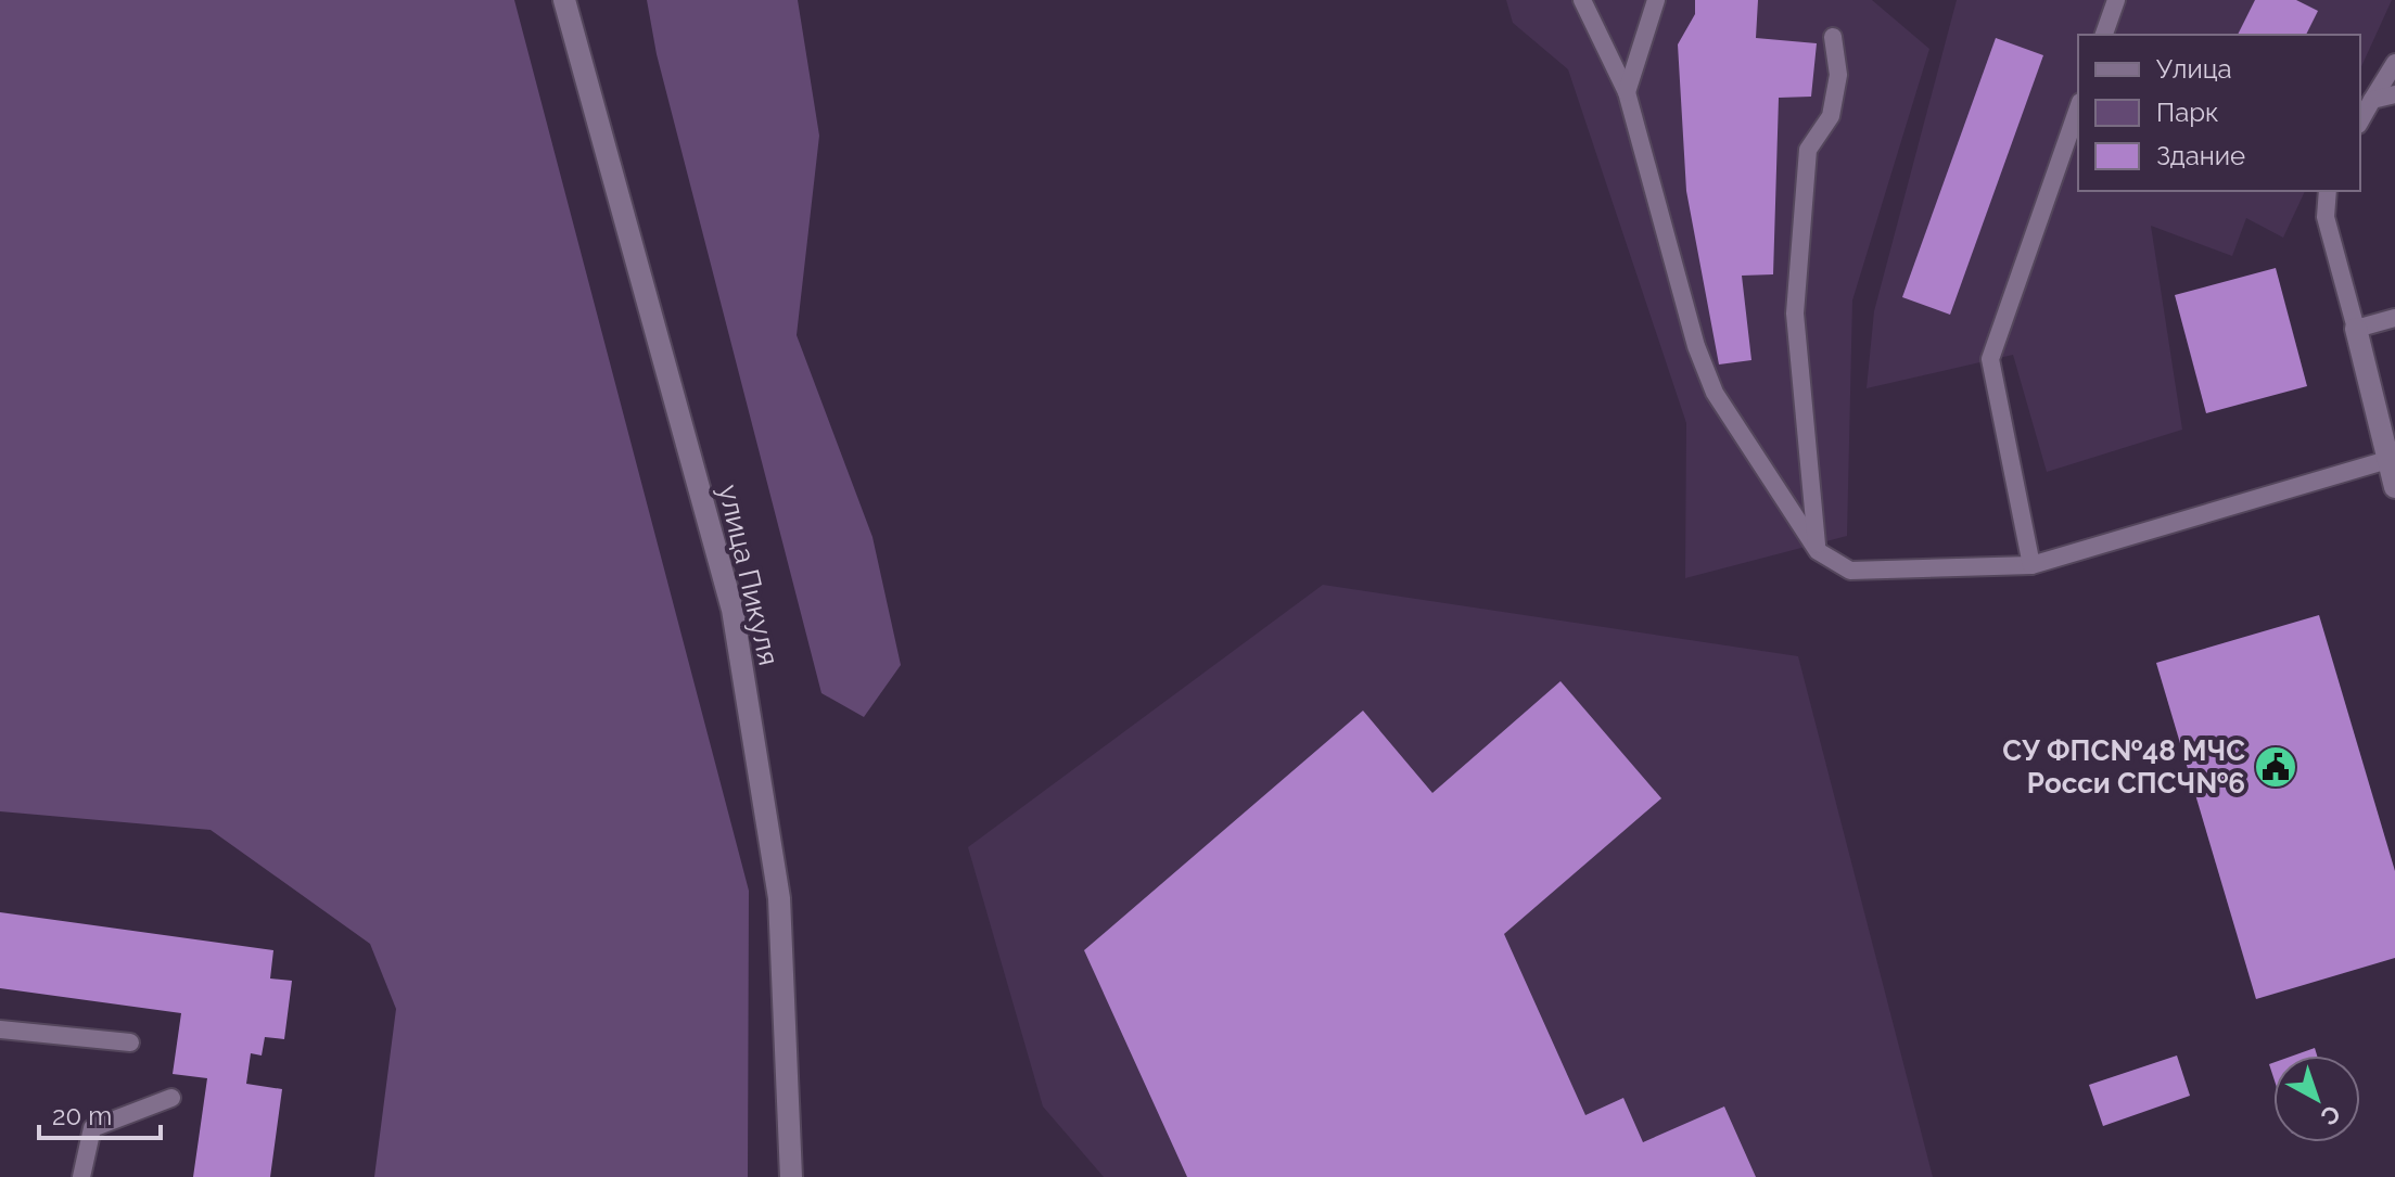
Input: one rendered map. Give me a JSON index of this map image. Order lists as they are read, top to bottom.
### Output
{
  "streets": {
    "main road": ["улица Пикуля"]
  },
  "places": {
    "public building": ["СУ ФПС№48 МЧС Росси СПСЧ№6"]
  },
  "legend": ["Улица", "Парк", "Здание"],
  "scale_bar": "20 m",
  "north": "bottom right"
}
